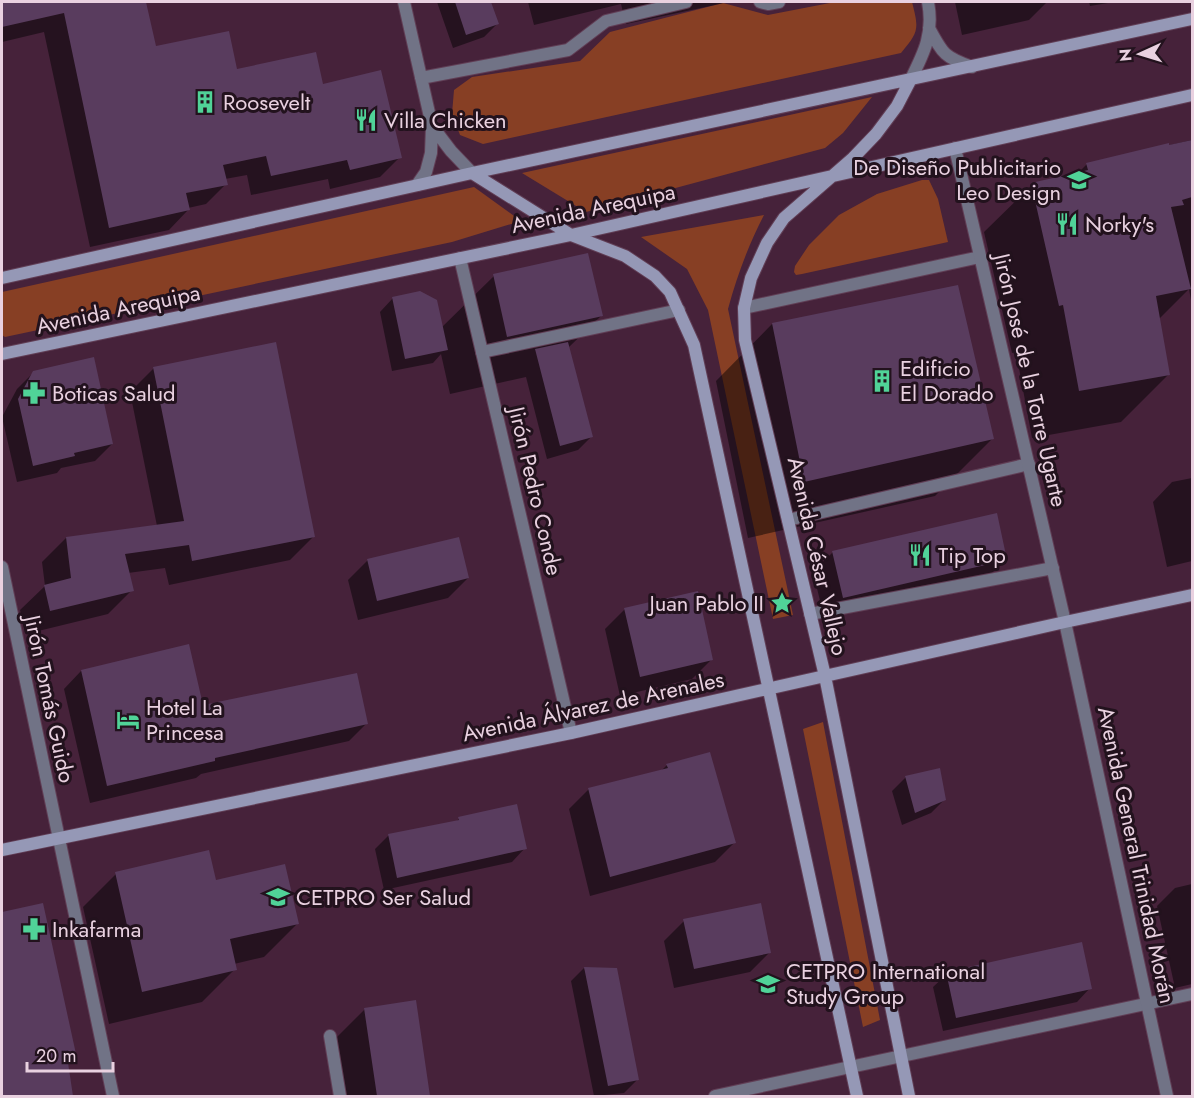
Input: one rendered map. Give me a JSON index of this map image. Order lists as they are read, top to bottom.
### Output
{
  "streets": {
    "main road": ["Avenida Arequipa", "Avenida César Vallejo", "Avenida Álvarez de Arenales"],
    "street": [
      "Jirón José de la Torre Ugarte",
      "Jirón Pedro Conde",
      "Jirón Tomás Guido",
      "Avenida General Trinidad Morán"
    ]
  },
  "crossings": [
    ["Avenida Arequipa", "Jirón José de la Torre Ugarte"],
    ["Avenida Arequipa", "Jirón Pedro Conde"],
    ["Avenida Arequipa", "Avenida César Vallejo"],
    ["Jirón José de la Torre Ugarte", "Avenida Álvarez de Arenales"],
    ["Jirón José de la Torre Ugarte", "Avenida General Trinidad Morán"],
    ["Jirón Pedro Conde", "Avenida Álvarez de Arenales"],
    ["Avenida César Vallejo", "Avenida Álvarez de Arenales"],
    ["Jirón Tomás Guido", "Avenida Álvarez de Arenales"],
    ["Avenida Álvarez de Arenales", "Avenida General Trinidad Morán"]
  ],
  "places": {
    "building": ["Roosevelt", "Edificio El Dorado"],
    "restaurant": ["Villa Chicken", "Norky's", "Tip Top"],
    "school or university": ["De Diseño Publicitario Leo Design", "CETPRO Ser Salud", "CETPRO International Study Group"],
    "pharmacy": ["Boticas Salud", "Inkafarma"],
    "place": ["Juan Pablo II"],
    "hotel": ["Hotel La Princesa"]
  },
  "scale_bar": "20 m",
  "north": "left"
}
